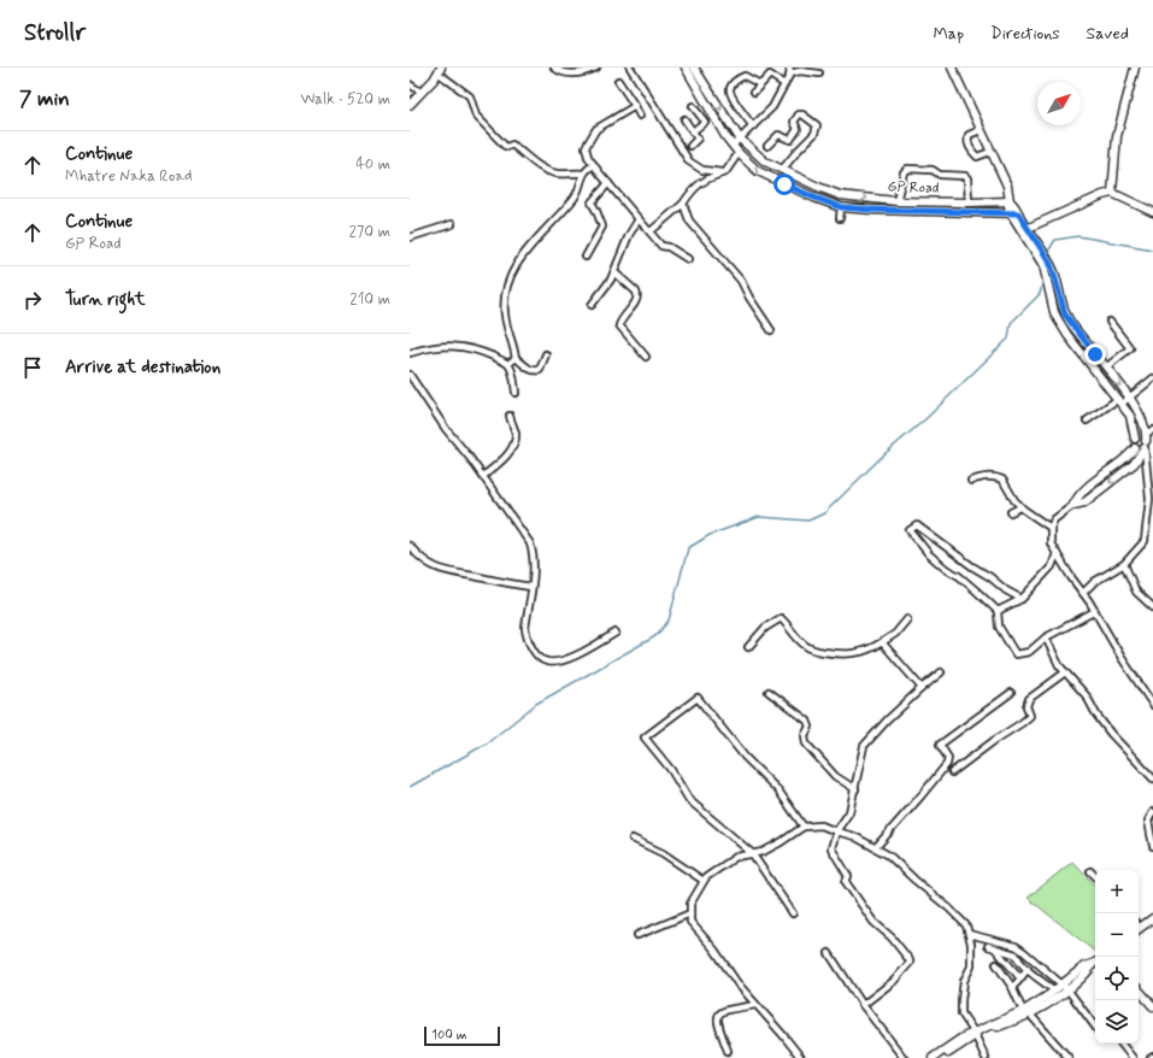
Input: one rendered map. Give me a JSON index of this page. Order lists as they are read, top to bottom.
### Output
{
  "streets": {
    "street": ["GP Road"]
  },
  "scale_bar": "100 m",
  "north": "top right",
  "page": {
    "header": "Strollr",
    "nav": ["Map", "Directions", "Saved"],
    "heading": ["7 min", "Walk · 520 m"],
    "list": [
      ["Continue", "Mhatre Naka Road", "40 m"],
      ["Continue", "GP Road", "270 m"],
      ["Turn right", "210 m"],
      "Arrive at destination"
    ],
    "map_buttons": ["+", "−"],
    "scale": "100 m"
  }
}
